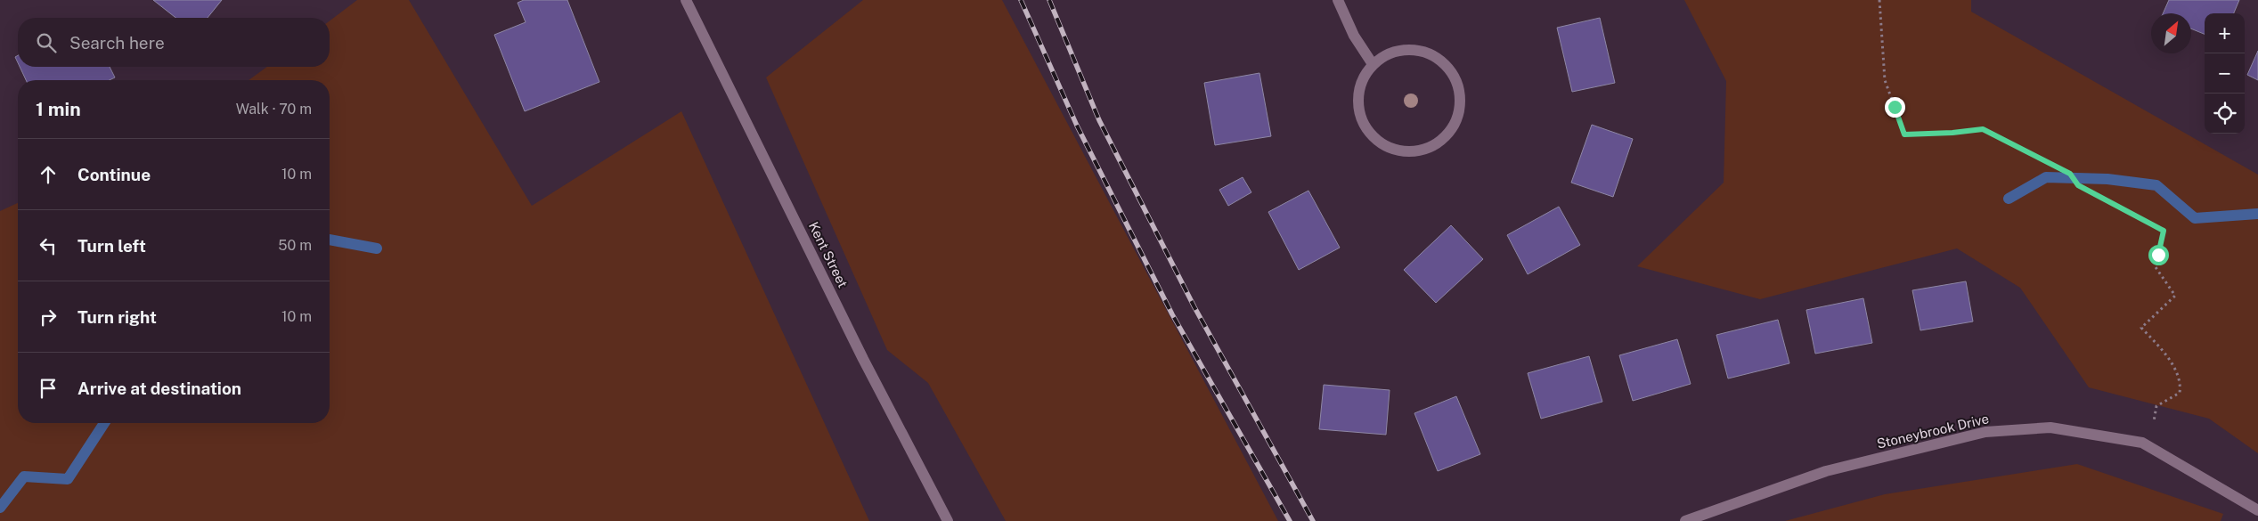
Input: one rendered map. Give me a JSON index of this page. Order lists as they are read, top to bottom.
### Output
{
  "streets": {
    "street": ["Kent Street", "Stoneybrook Drive"]
  },
  "north": "top right",
  "page": {
    "map_buttons": ["+", "−"],
    "search": "Search here",
    "heading": ["1 min", "Walk · 70 m"],
    "list": [
      ["Continue", "10 m"],
      ["Turn left", "50 m"],
      ["Turn right", "10 m"],
      "Arrive at destination"
    ]
  }
}
